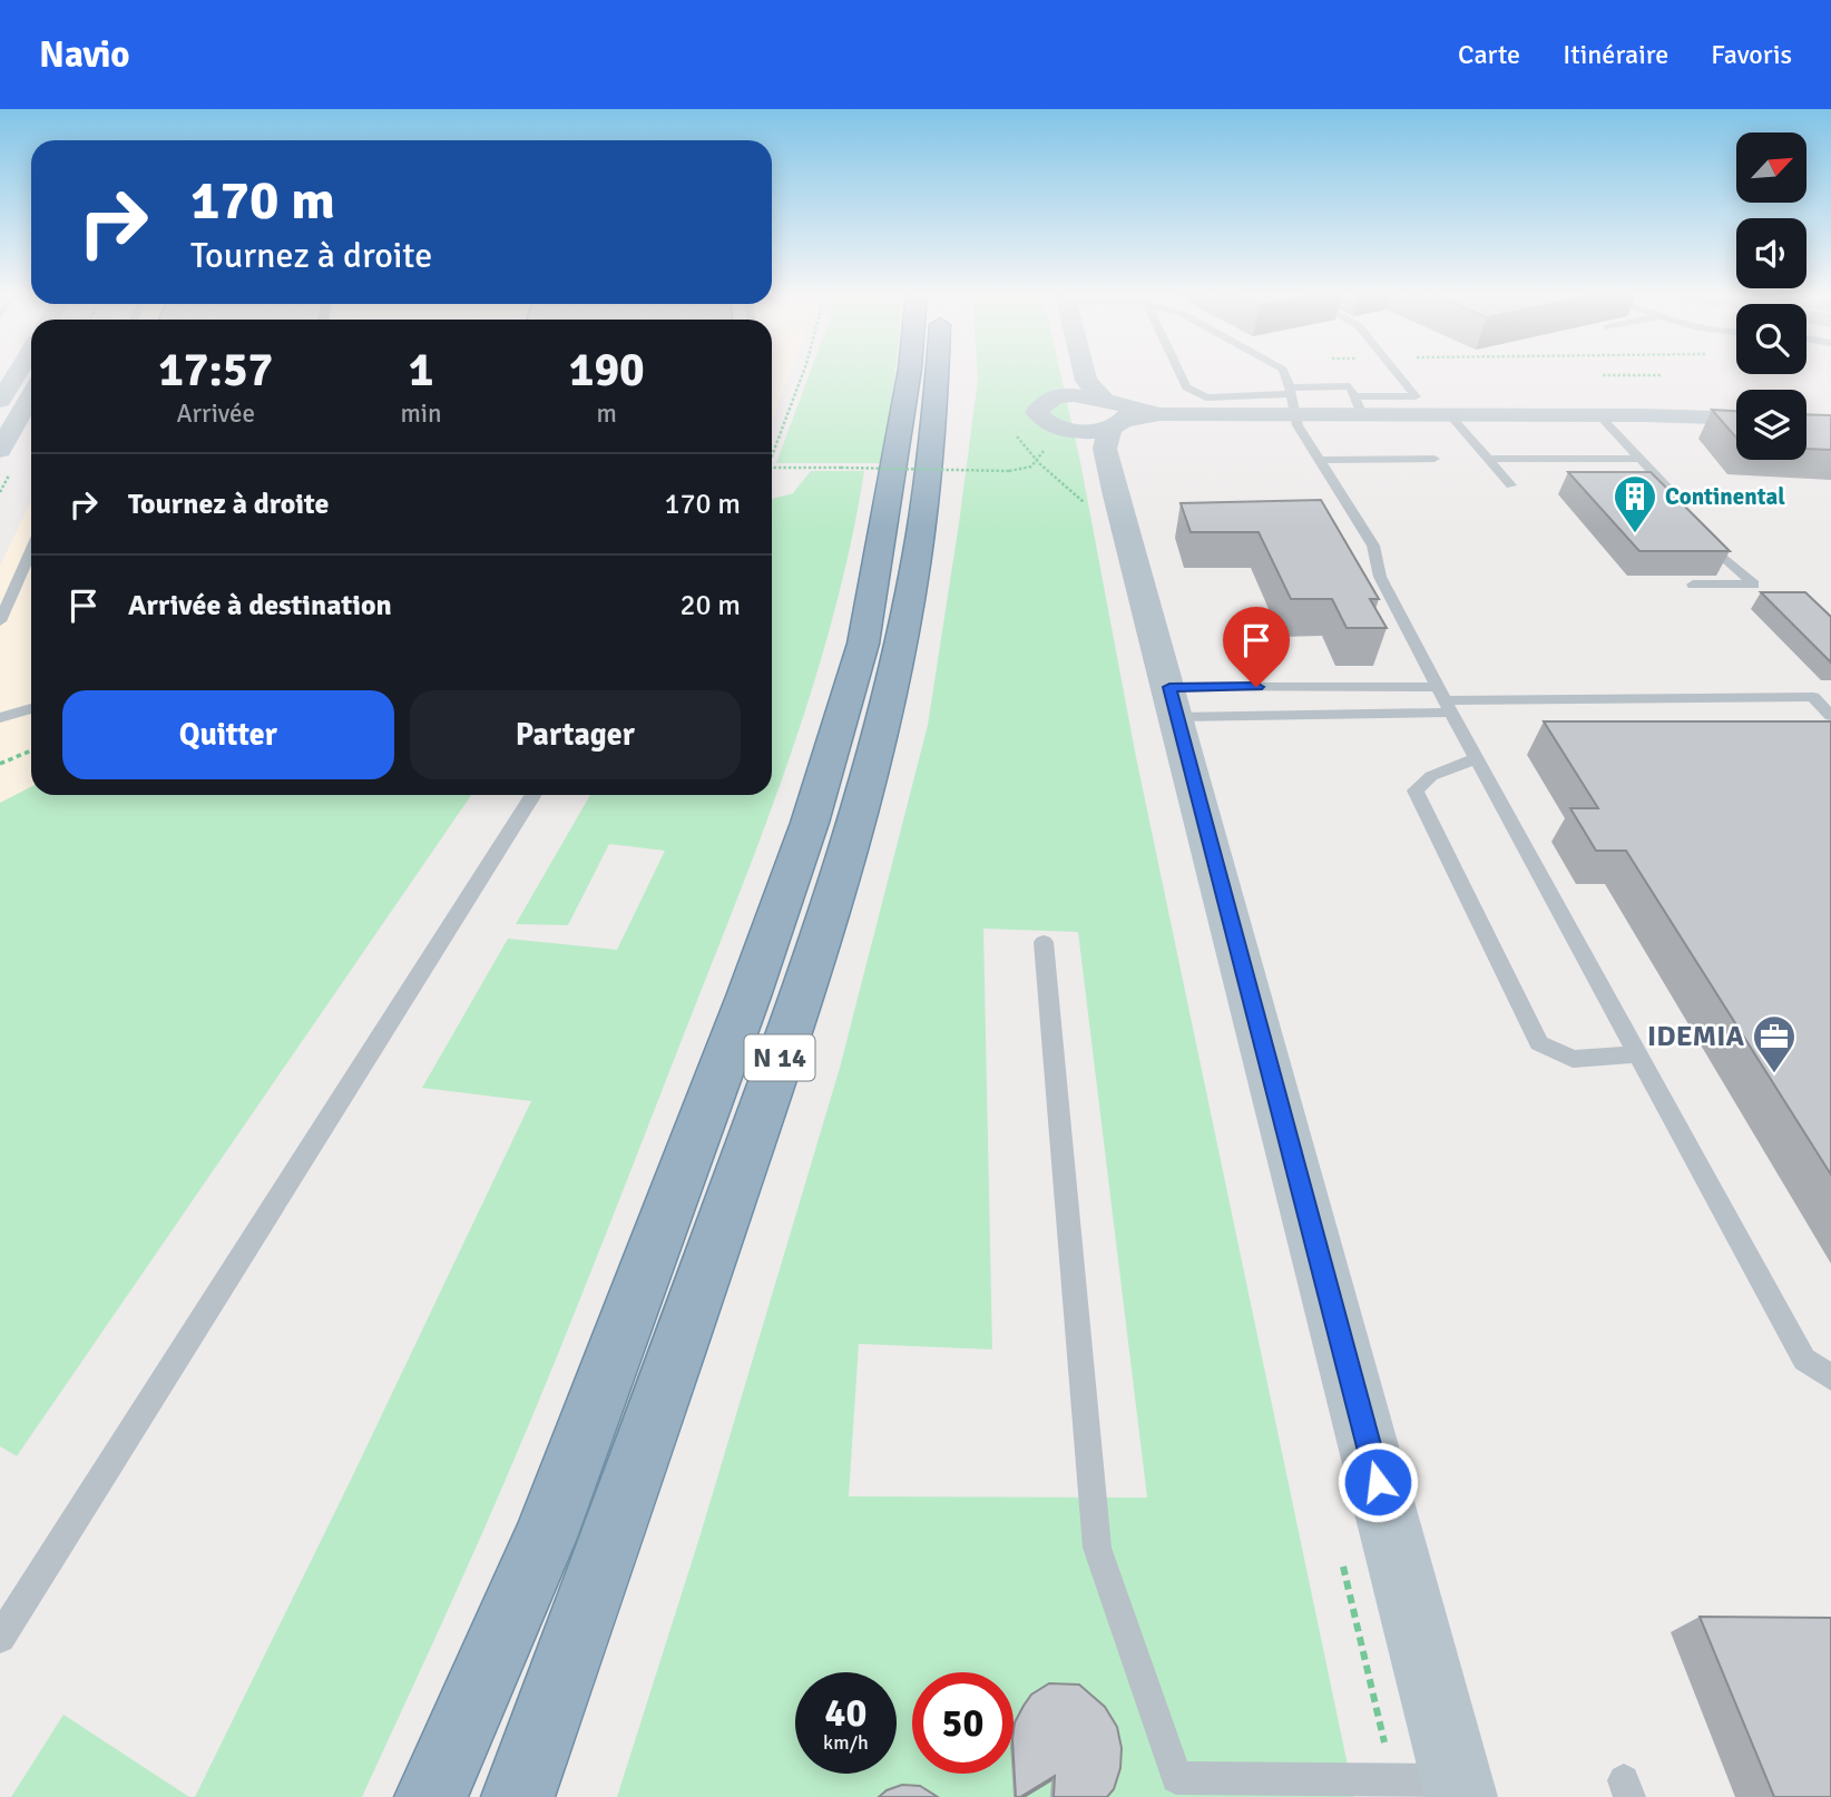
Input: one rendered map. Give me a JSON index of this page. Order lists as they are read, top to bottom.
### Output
{
  "streets": {
    "highway": ["N 14"]
  },
  "places": {
    "building": ["Continental"],
    "office": ["IDEMIA"]
  },
  "north": "top right",
  "page": {
    "header": "Navio",
    "nav": ["Carte", "Itinéraire", "Favoris"],
    "turn": ["170 m", "Tournez à droite"],
    "eta": [
      "17:57",
      "Arrivée",
      "1",
      "min",
      "190",
      "m"
    ],
    "list": [
      {
        "name": "Tournez à droite",
        "value": "170 m"
      },
      {
        "name": "Arrivée à destination",
        "value": "20 m"
      }
    ],
    "buttons": ["Quitter", "Partager"],
    "speed": "40 km/h",
    "limit": "50"
  }
}
